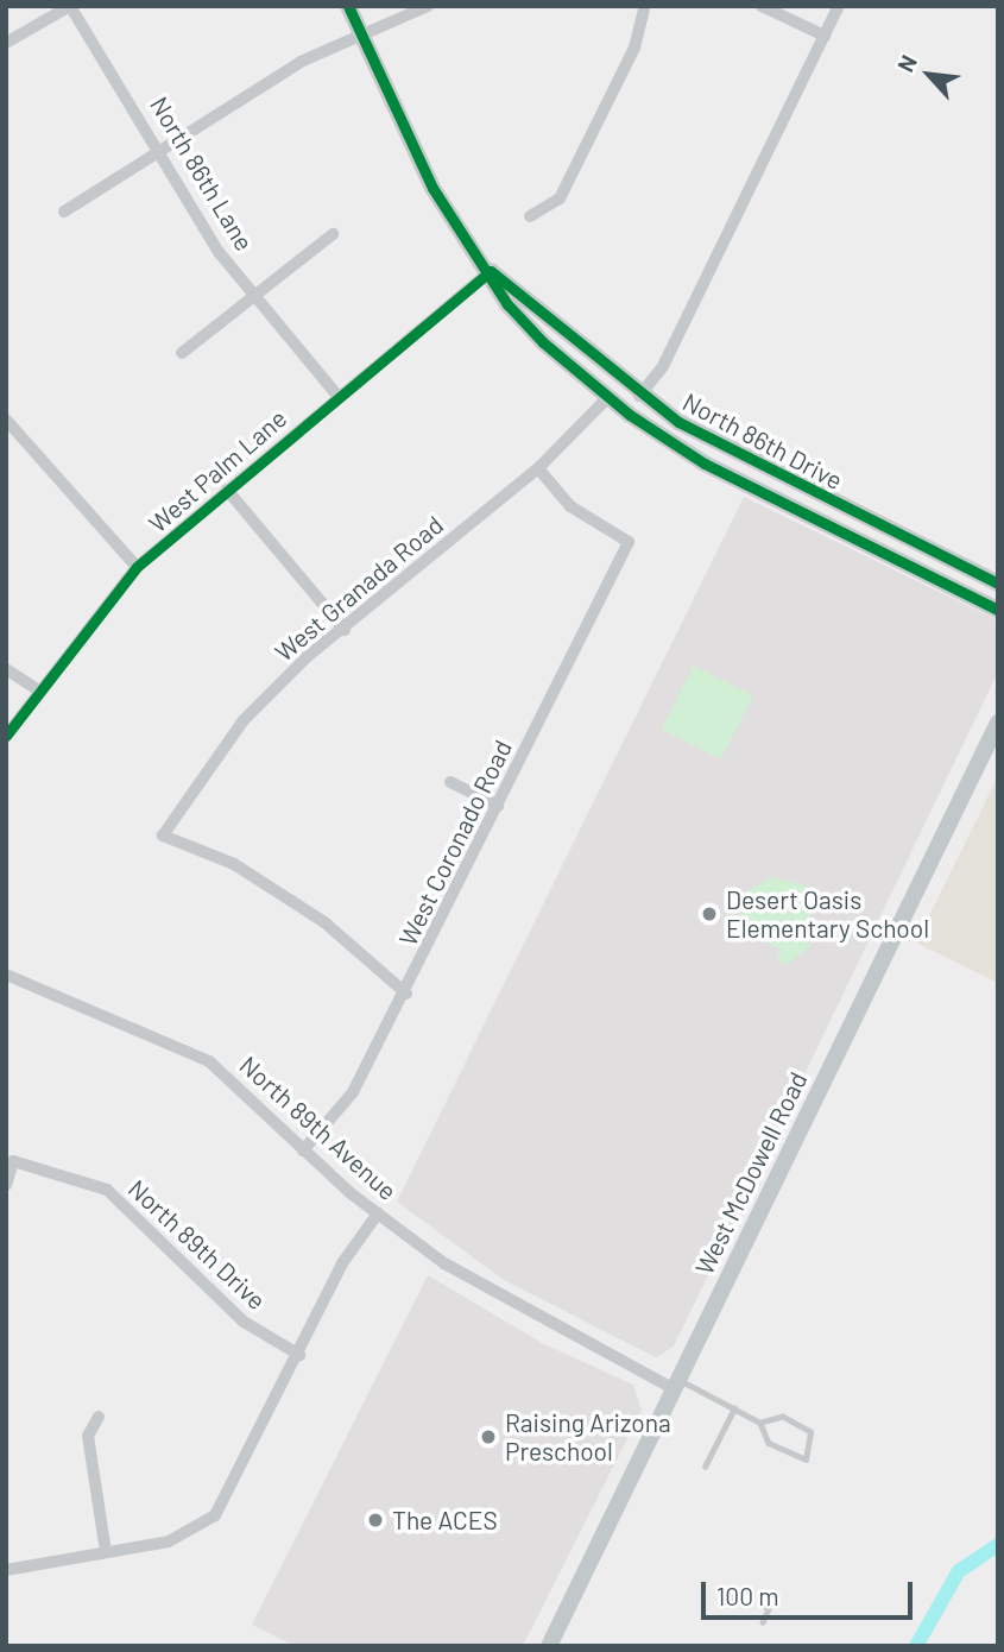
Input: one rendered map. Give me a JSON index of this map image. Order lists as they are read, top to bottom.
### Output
{
  "streets": {
    "main road": ["West McDowell Road"],
    "street": [
      "North 86th Lane",
      "North 86th Drive",
      "West Palm Lane",
      "West Granada Road",
      "West Coronado Road",
      "North 89th Avenue",
      "North 89th Drive"
    ]
  },
  "crossings": [
    ["North 86th Lane", "West Palm Lane"],
    ["North 86th Drive", "West Palm Lane"],
    ["North 86th Drive", "West Granada Road"],
    ["West Granada Road", "West Coronado Road"],
    ["West Coronado Road", "North 89th Avenue"],
    ["North 89th Avenue", "West McDowell Road"]
  ],
  "places": ["Desert Oasis Elementary School", "Raising Arizona Preschool", "The ACES"],
  "scale_bar": "100 m",
  "north": "top left"
}
